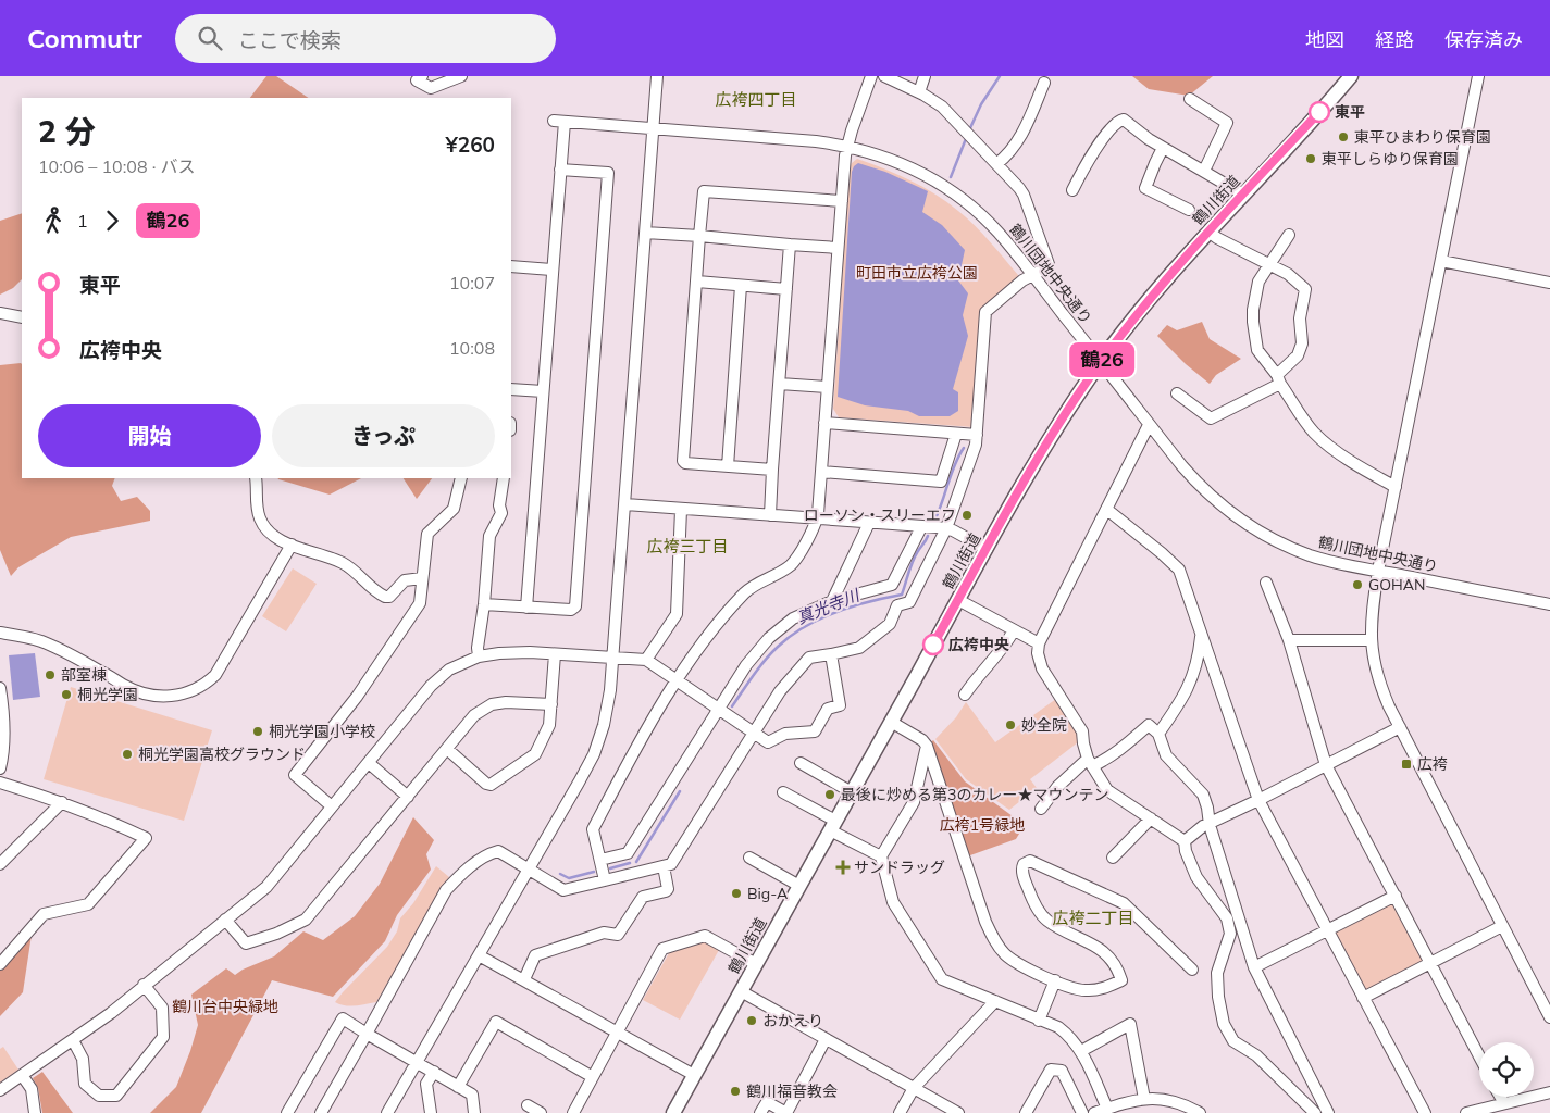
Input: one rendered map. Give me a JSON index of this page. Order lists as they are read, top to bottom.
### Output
{
  "streets": {
    "main road": ["鶴川街道"],
    "street": ["鶴川団地中央通り"]
  },
  "crossings": [
    ["鶴川街道", "鶴川団地中央通り"]
  ],
  "districts": ["広袴四丁目", "広袴三丁目", "広袴二丁目"],
  "water": ["真光寺川"],
  "parks": ["町田市立広袴公園", "広袴1号緑地", "鶴川台中央緑地"],
  "places": {
    "other": [
      "東平",
      "東平ひまわり保育園",
      "東平しらゆり保育園",
      "ローソン・スリーエフ",
      "GOHAN",
      "広袴中央",
      "部室棟",
      "桐光学園",
      "妙全院",
      "桐光学園小学校",
      "桐光学園高校グラウンド",
      "最後に炒める第3のカレー★マウンテン",
      "Big-A",
      "おかえり",
      "鶴川福音教会"
    ],
    "transit": ["広袴"],
    "health": ["サンドラッグ"]
  },
  "lines": ["bus line 鶴26"],
  "page": {
    "header": "Commutr",
    "search": "ここで検索",
    "nav": ["地図", "経路", "保存済み"],
    "on_map": "鶴26",
    "heading": ["2 分", "10:06 – 10:08 · バス", "¥260"],
    "legs": ["1", "鶴26"],
    "list": [
      {
        "name": "東平",
        "value": "10:07"
      },
      {
        "name": "広袴中央",
        "value": "10:08"
      }
    ],
    "buttons": ["開始", "きっぷ"]
  }
}
